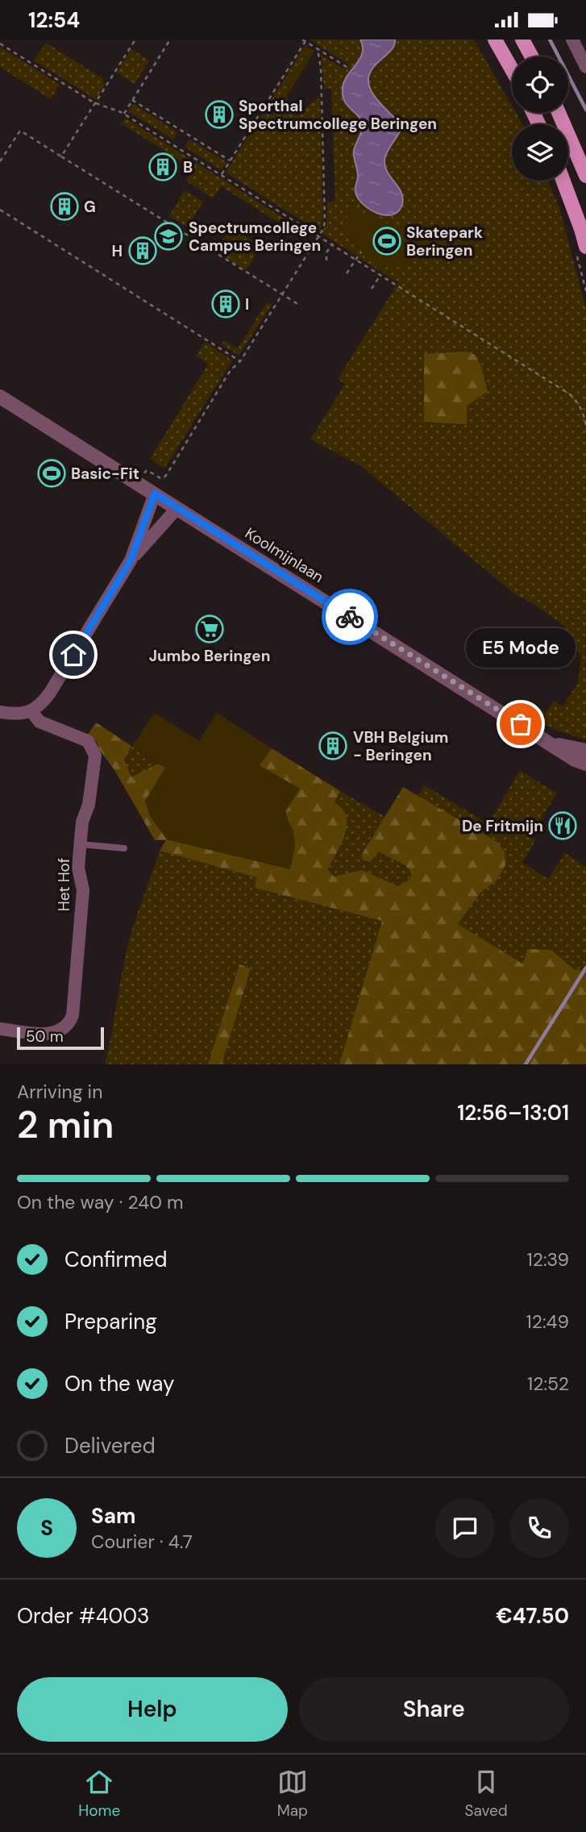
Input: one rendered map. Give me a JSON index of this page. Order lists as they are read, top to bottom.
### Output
{
  "streets": {
    "street": ["Koolmijnlaan", "Het Hof"]
  },
  "places": {
    "building": [
      "Sporthal Spectrumcollege Beringen",
      "B",
      "G",
      "H",
      "I",
      "VBH Belgium - Beringen"
    ],
    "school or university": ["Spectrumcollege Campus Beringen"],
    "sports": ["Skatepark Beringen", "Basic-Fit"],
    "supermarket": ["Jumbo Beringen"],
    "other": ["E5 Mode"],
    "restaurant": ["De Fritmijn"]
  },
  "scale_bar": "50 m",
  "page": {
    "status": "12:54",
    "bubble": "E5 Mode",
    "scale": "50 m",
    "heading": ["2 min", "Arriving in", "12:56–13:01"],
    "panel": [
      "Sam",
      "Courier · 4.7",
      "Order #4003",
      "€47.50"
    ],
    "bar": "On the way · 240 m",
    "list": [
      ["Confirmed", "12:39"],
      ["Preparing", "12:49"],
      ["On the way", "12:52"],
      "Delivered"
    ],
    "round": "S",
    "buttons": ["Help", "Share"],
    "tabs": ["Home", "Map", "Saved"]
  }
}
